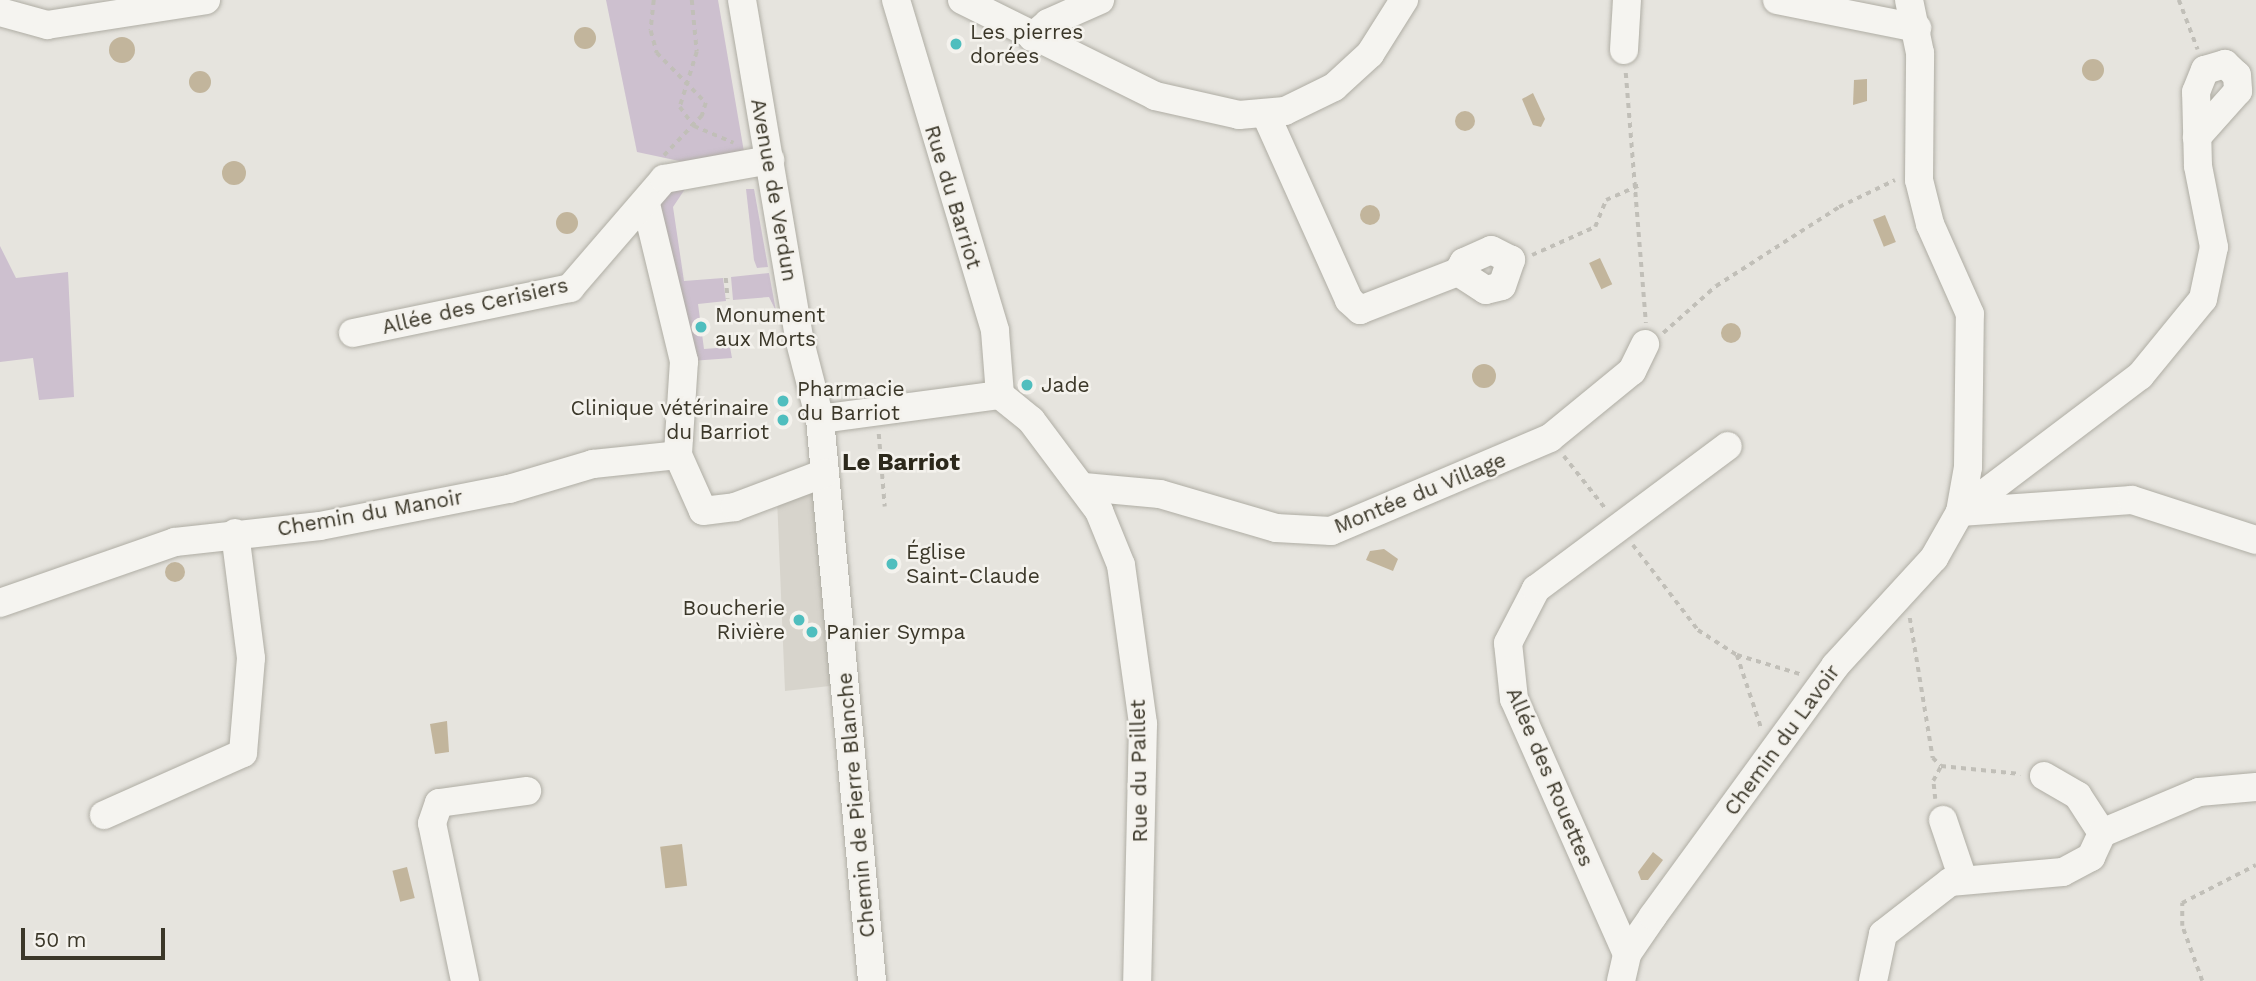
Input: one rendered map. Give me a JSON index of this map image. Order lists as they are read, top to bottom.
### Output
{
  "streets": {
    "street": [
      "Avenue de Verdun",
      "Rue du Barriot",
      "Allée des Cerisiers",
      "Montée du Village",
      "Chemin du Manoir",
      "Chemin du Lavoir",
      "Rue du Paillet",
      "Allée des Rouettes",
      "Chemin de Pierre Blanche"
    ]
  },
  "crossings": [
    ["Avenue de Verdun", "Chemin de Pierre Blanche"],
    ["Rue du Barriot", "Rue du Paillet"],
    ["Montée du Village", "Rue du Paillet"],
    ["Chemin du Lavoir", "Allée des Rouettes"]
  ],
  "districts": ["Le Barriot"],
  "places": [
    "Les pierres dorées",
    "Monument aux Morts",
    "Jade",
    "Pharmacie du Barriot",
    "Clinique vétérinaire du Barriot",
    "Église Saint-Claude",
    "Boucherie Rivière",
    "Panier Sympa"
  ],
  "scale_bar": "50 m"
}
